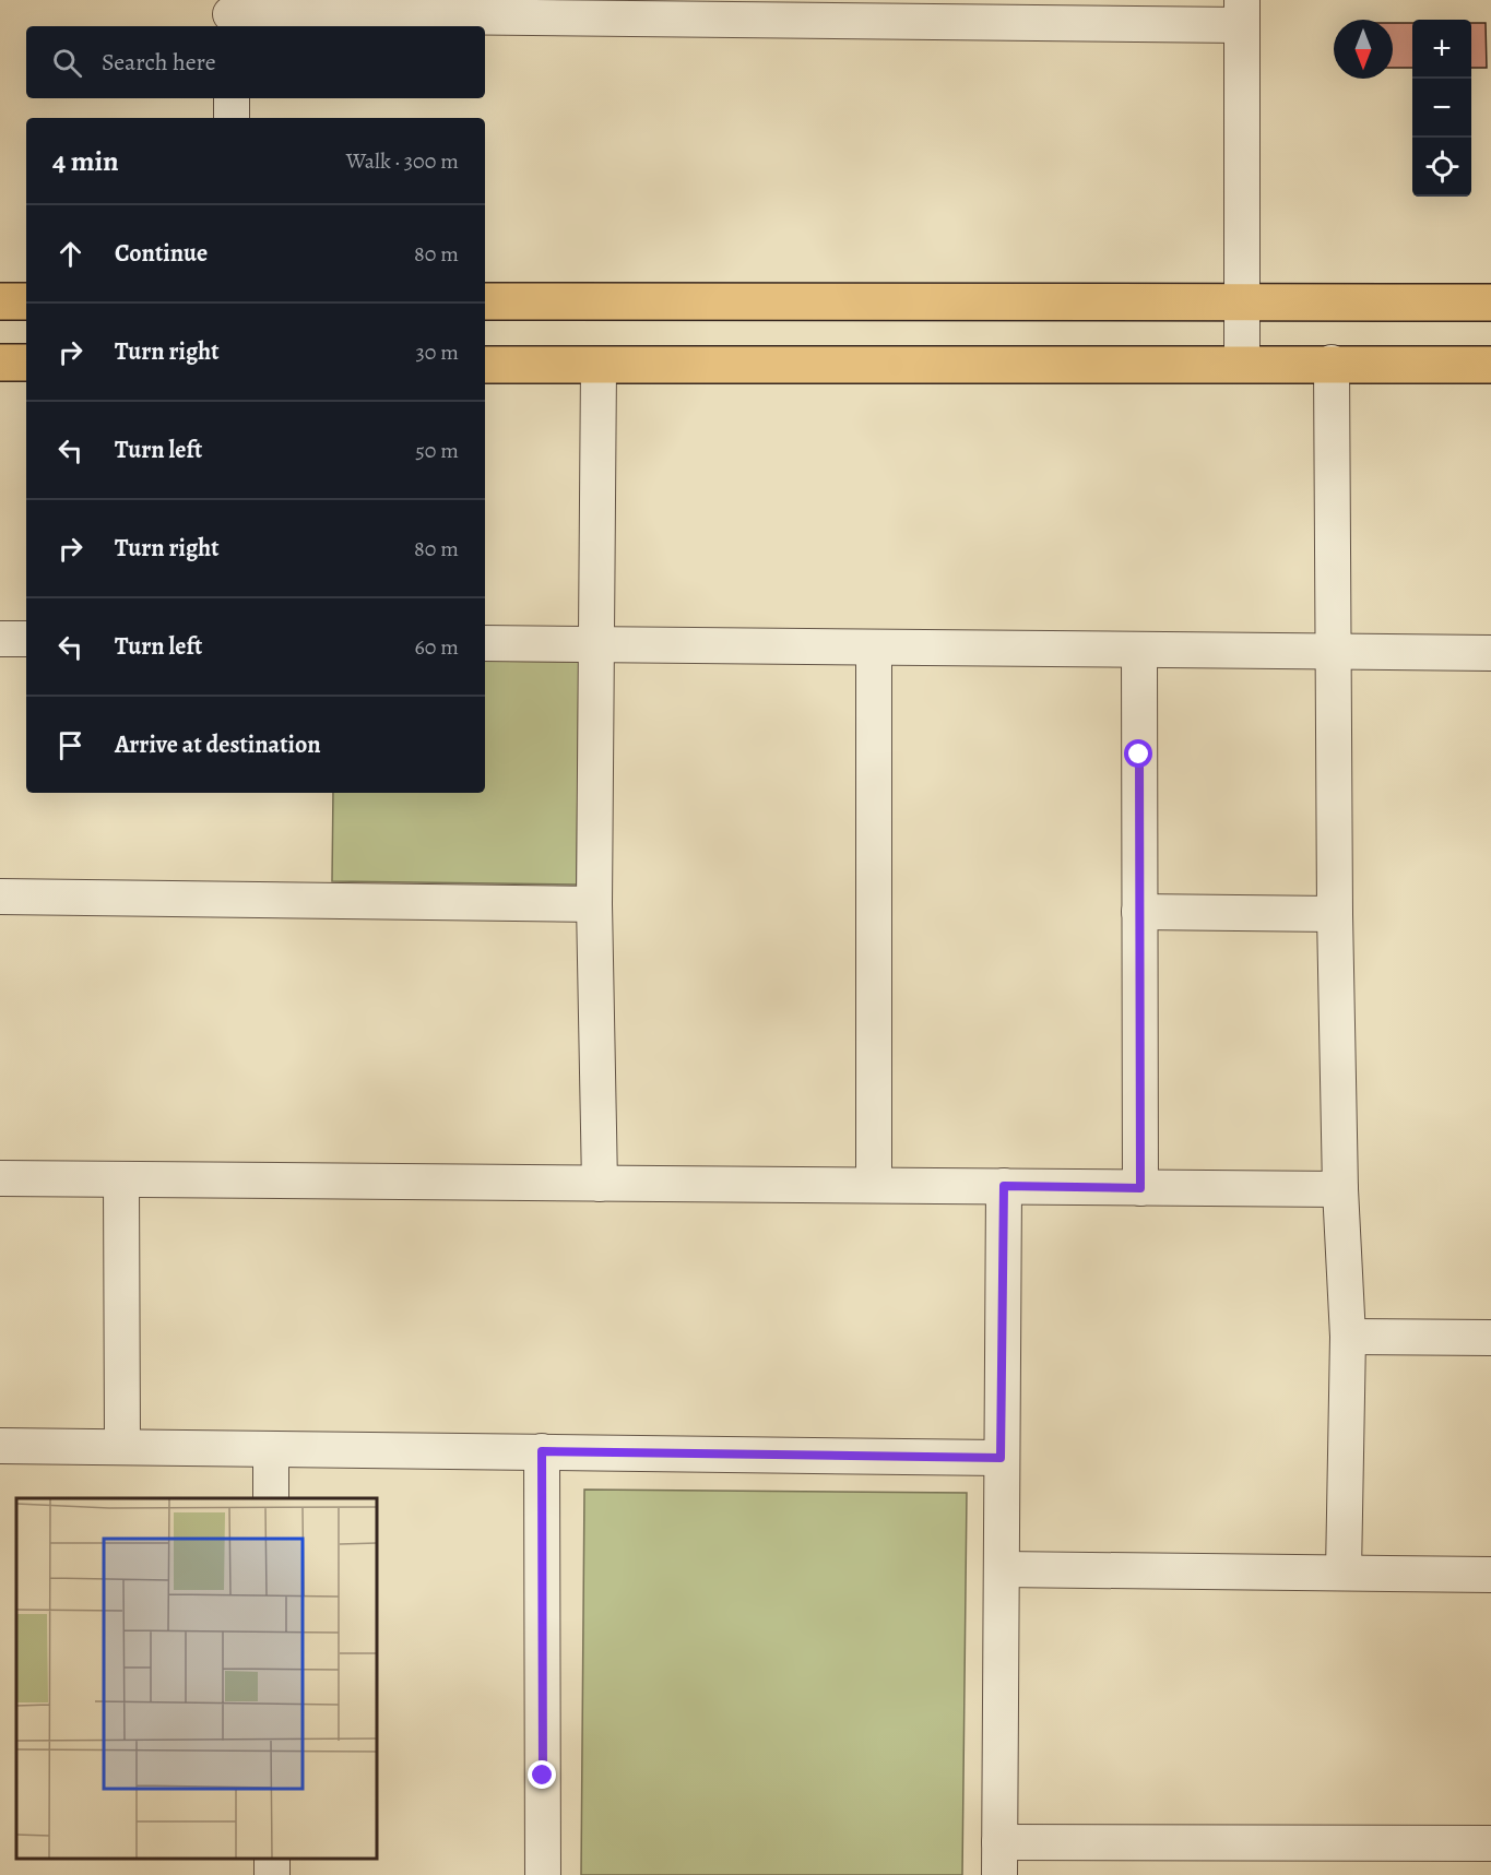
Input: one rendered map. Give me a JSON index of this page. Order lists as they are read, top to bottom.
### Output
{
  "north": "bottom",
  "page": {
    "map_buttons": ["+", "−"],
    "search": "Search here",
    "heading": ["4 min", "Walk · 300 m"],
    "list": [
      ["Continue", "80 m"],
      ["Turn right", "30 m"],
      ["Turn left", "50 m"],
      ["Turn right", "80 m"],
      ["Turn left", "60 m"],
      "Arrive at destination"
    ]
  }
}
